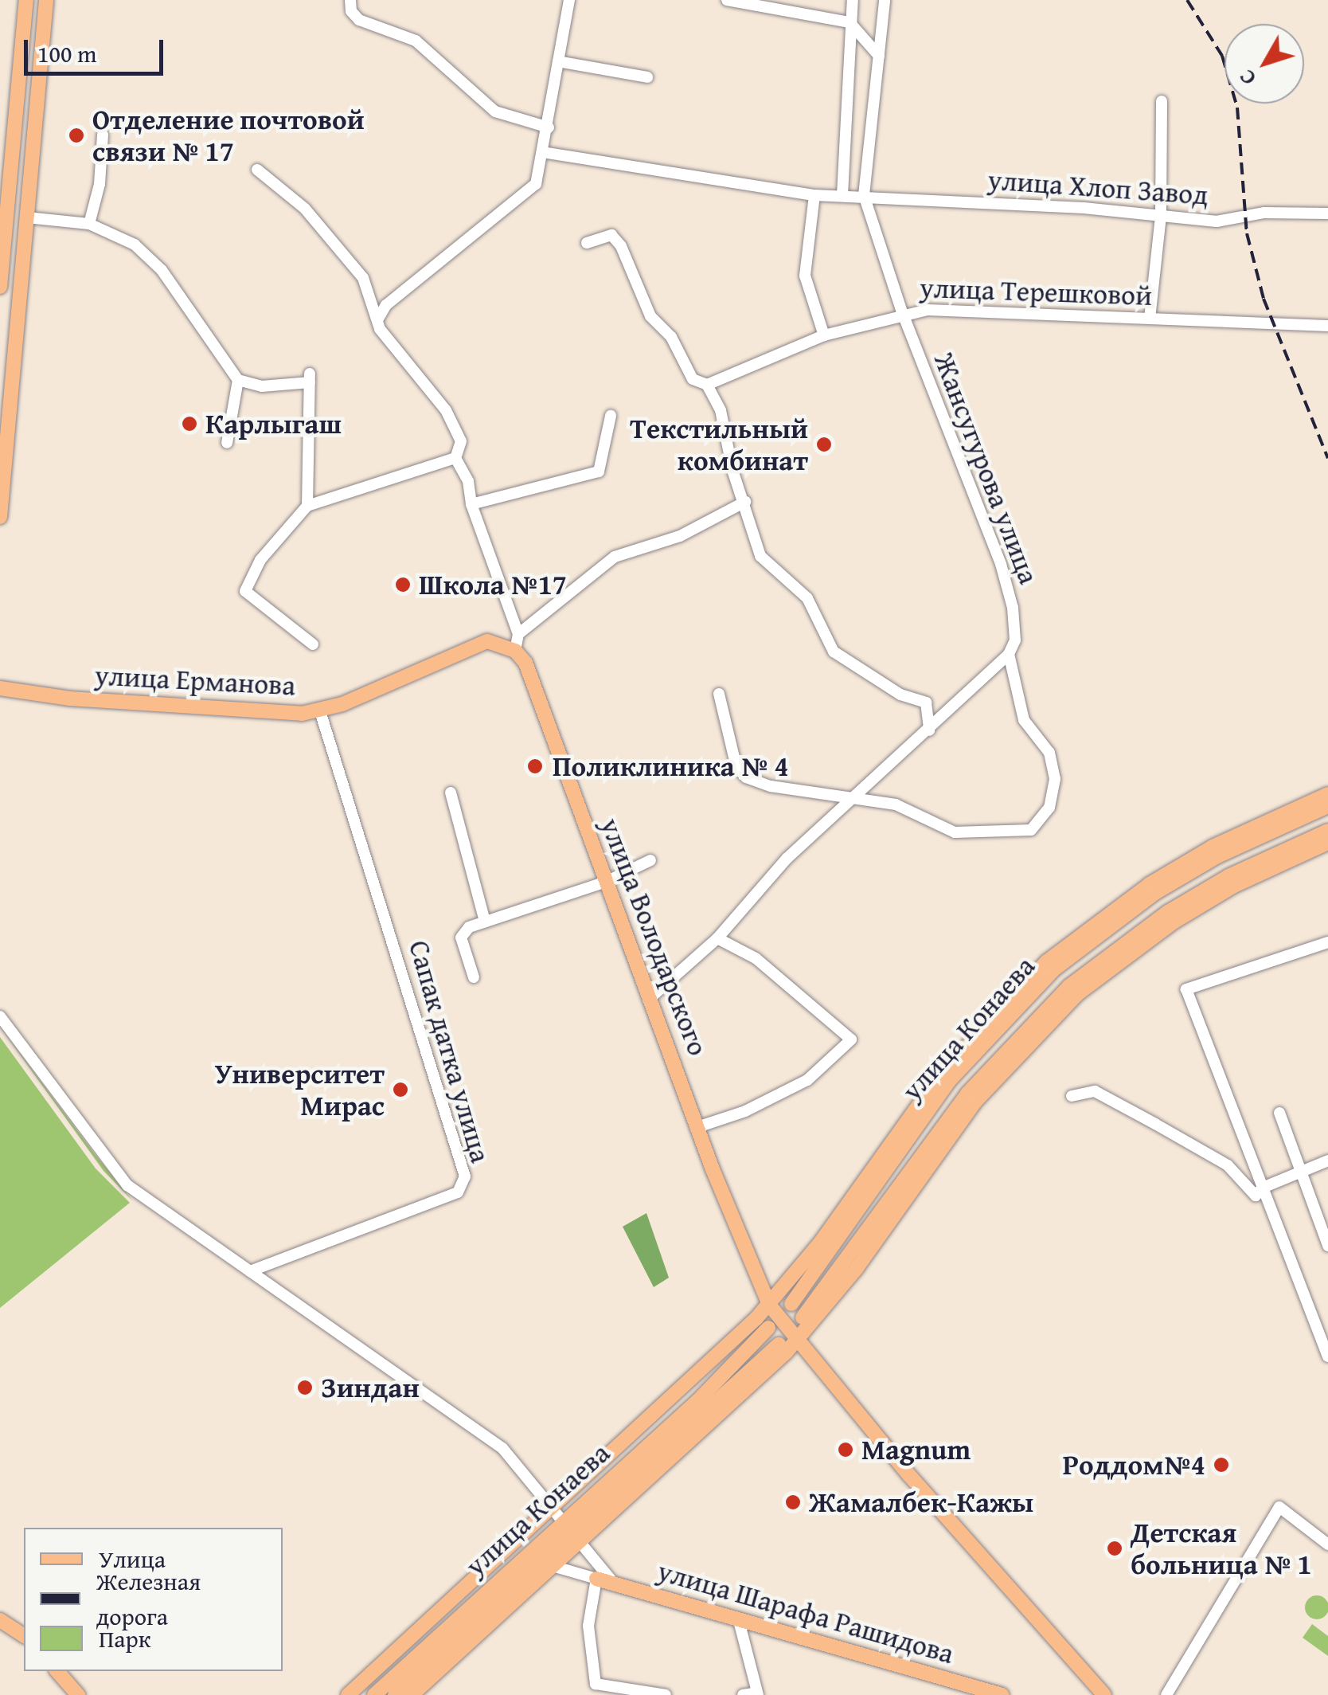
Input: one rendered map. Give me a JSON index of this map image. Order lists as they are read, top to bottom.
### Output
{
  "streets": {
    "main road": [
      "улица Ерманова",
      "улица Володарского",
      "улица Конаева",
      "улица Шарафа Рашидова"
    ],
    "street": [
      "улица Хлоп Завод",
      "улица Терешковой",
      "Жансугурова улица",
      "Сапак датка улица"
    ]
  },
  "crossings": [
    ["улица Хлоп Завод", "Жансугурова улица"],
    ["улица Терешковой", "Жансугурова улица"],
    ["улица Ерманова", "улица Володарского"],
    ["улица Ерманова", "Сапак датка улица"],
    ["улица Володарского", "улица Конаева"]
  ],
  "places": [
    "Отделение почтовой связи № 17",
    "Карлыгаш",
    "Текстильный комбинат",
    "Школа №17",
    "Поликлиника № 4",
    "Университет Мирас",
    "Зиндан",
    "Magnum",
    "Роддом№4",
    "Жамалбек-Кажы",
    "Детская больница № 1"
  ],
  "legend": ["Улица", "Железная дорога", "Парк"],
  "scale_bar": "100 m",
  "north": "bottom left"
}
